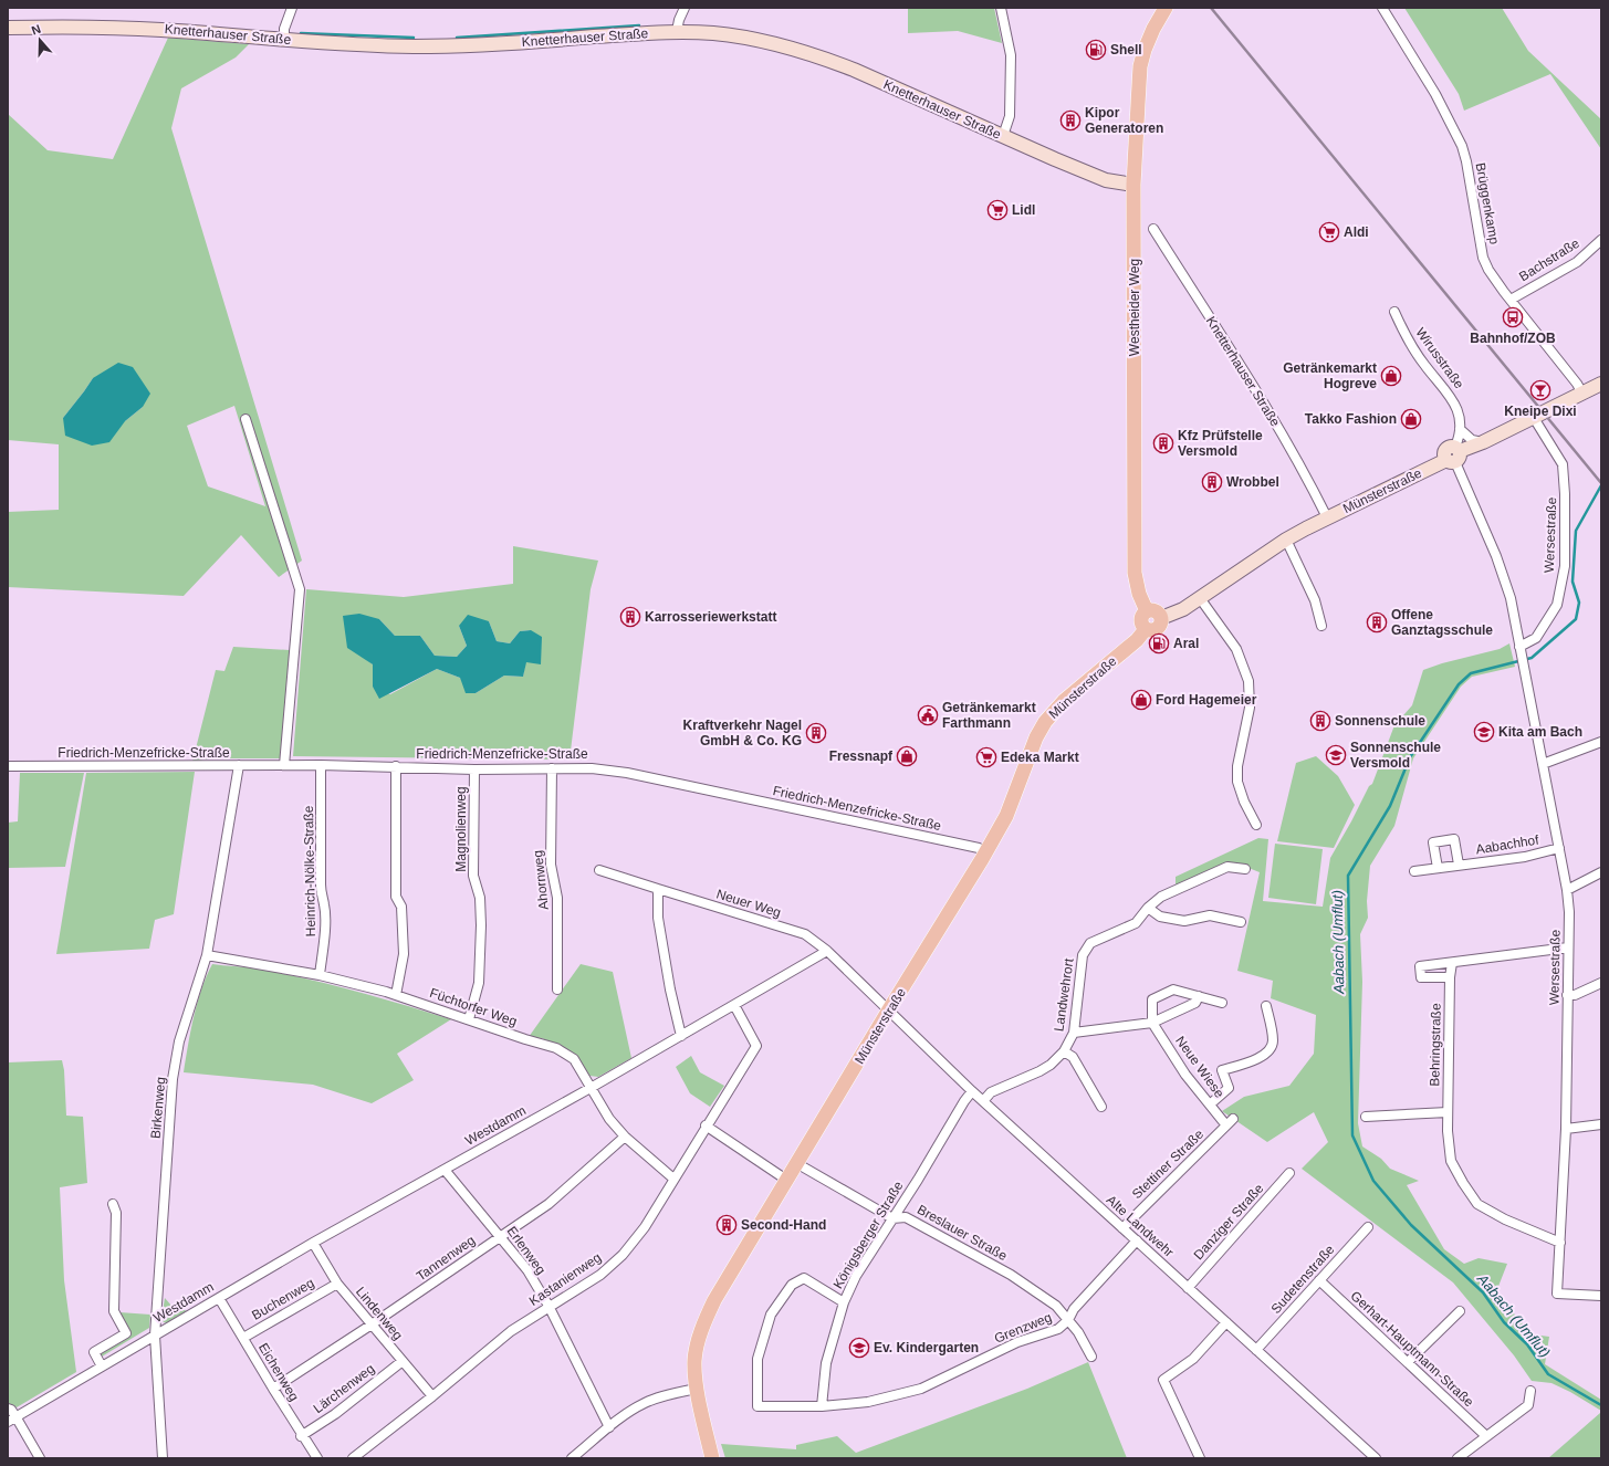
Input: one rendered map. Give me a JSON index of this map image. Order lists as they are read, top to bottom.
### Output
{
  "streets": {
    "main road": ["Westheider Weg", "Münsterstraße"],
    "street": [
      "Knetterhauser Straße",
      "Brüggenkamp",
      "Bachstraße",
      "Wirusstraße",
      "Wersestraße",
      "Friedrich-Menzefricke-Straße",
      "Magnolienweg",
      "Aabachhof",
      "Heinrich-Nölke-Straße",
      "Ahornweg",
      "Neuer Weg",
      "Landwehrort",
      "Füchtorfer Weg",
      "Behringstraße",
      "Neue Wiese",
      "Birkenweg",
      "Westdamm",
      "Stettiner Straße",
      "Danziger Straße",
      "Alte Landwehr",
      "Breslauer Straße",
      "Königsberger Straße",
      "Erlenweg",
      "Tannenweg",
      "Kastanienweg",
      "Sudetenstraße",
      "Buchenweg",
      "Lindenweg",
      "Grenzweg",
      "Gerhart-Hauptmann-Straße",
      "Eichenweg",
      "Lärchenweg"
    ]
  },
  "crossings": [
    ["Knetterhauser Straße", "Westheider Weg"],
    ["Knetterhauser Straße", "Münsterstraße"],
    ["Brüggenkamp", "Bachstraße"],
    ["Brüggenkamp", "Münsterstraße"],
    ["Westheider Weg", "Münsterstraße"],
    ["Wirusstraße", "Münsterstraße"],
    ["Wirusstraße", "Wersestraße"],
    ["Münsterstraße", "Wersestraße"],
    ["Münsterstraße", "Friedrich-Menzefricke-Straße"],
    ["Münsterstraße", "Alte Landwehr"],
    ["Münsterstraße", "Breslauer Straße"],
    ["Wersestraße", "Aabachhof"],
    ["Wersestraße", "Behringstraße"],
    ["Friedrich-Menzefricke-Straße", "Magnolienweg"],
    ["Friedrich-Menzefricke-Straße", "Heinrich-Nölke-Straße"],
    ["Friedrich-Menzefricke-Straße", "Ahornweg"],
    ["Friedrich-Menzefricke-Straße", "Birkenweg"],
    ["Magnolienweg", "Füchtorfer Weg"],
    ["Heinrich-Nölke-Straße", "Füchtorfer Weg"],
    ["Neuer Weg", "Westdamm"],
    ["Landwehrort", "Alte Landwehr"],
    ["Füchtorfer Weg", "Birkenweg"],
    ["Füchtorfer Weg", "Westdamm"],
    ["Füchtorfer Weg", "Tannenweg"],
    ["Füchtorfer Weg", "Kastanienweg"],
    ["Neue Wiese", "Stettiner Straße"],
    ["Birkenweg", "Westdamm"],
    ["Westdamm", "Erlenweg"],
    ["Westdamm", "Kastanienweg"],
    ["Westdamm", "Lindenweg"],
    ["Westdamm", "Eichenweg"],
    ["Stettiner Straße", "Alte Landwehr"],
    ["Danziger Straße", "Alte Landwehr"],
    ["Alte Landwehr", "Königsberger Straße"],
    ["Alte Landwehr", "Sudetenstraße"],
    ["Alte Landwehr", "Grenzweg"],
    ["Breslauer Straße", "Königsberger Straße"],
    ["Breslauer Straße", "Grenzweg"],
    ["Königsberger Straße", "Grenzweg"],
    ["Erlenweg", "Tannenweg"],
    ["Erlenweg", "Kastanienweg"],
    ["Tannenweg", "Lindenweg"],
    ["Tannenweg", "Eichenweg"],
    ["Kastanienweg", "Lindenweg"],
    ["Sudetenstraße", "Gerhart-Hauptmann-Straße"],
    ["Buchenweg", "Lindenweg"],
    ["Buchenweg", "Eichenweg"],
    ["Lindenweg", "Lärchenweg"],
    ["Eichenweg", "Lärchenweg"]
  ],
  "water": ["Aabach (Umflut)"],
  "places": {
    "fuel station": ["Shell", "Aral"],
    "building": [
      "Kipor Generatoren",
      "Kfz Prüfstelle Versmold",
      "Wrobbel",
      "Karrosseriewerkstatt",
      "Offene Ganztagsschule",
      "Sonnenschule",
      "Kraftverkehr Nagel GmbH & Co. KG",
      "Second-Hand"
    ],
    "supermarket": ["Lidl", "Aldi", "Edeka Markt"],
    "bus stop": ["Bahnhof/ZOB"],
    "shop": [
      "Getränkemarkt Hogreve",
      "Takko Fashion",
      "Ford Hagemeier",
      "Fressnapf"
    ],
    "bar": ["Kneipe Dixi"],
    "public building": ["Getränkemarkt Farthmann"],
    "school or university": ["Kita am Bach", "Sonnenschule Versmold", "Ev. Kindergarten"]
  },
  "north": "top"
}
